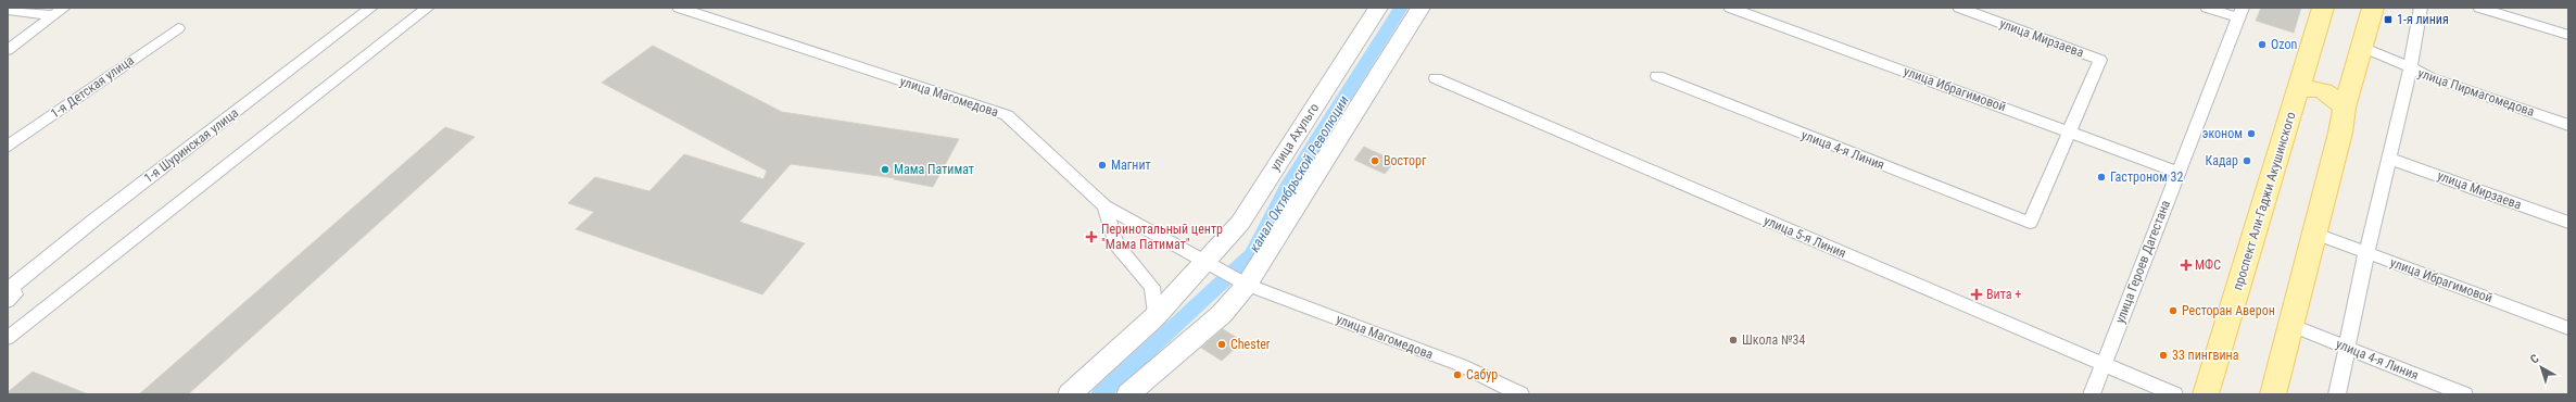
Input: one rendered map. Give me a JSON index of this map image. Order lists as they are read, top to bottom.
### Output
{
  "streets": {
    "main road": ["улица Ахульго", "проспект Али-Гаджи Акушинского"],
    "street": [
      "улица Мирзаева",
      "1-я Детская улица",
      "улица Ибрагимовой",
      "улица Пирмагомедова",
      "улица Магомедова",
      "1-я Шуринская улица",
      "улица 4-я Линия",
      "улица 5-я Линия",
      "улица Героев Дагестана"
    ]
  },
  "crossings": [
    ["улица Мирзаева", "улица Ибрагимовой"],
    ["улица Мирзаева", "улица 4-я Линия"],
    ["улица Ибрагимовой", "улица 4-я Линия"],
    ["улица Ибрагимовой", "улица Героев Дагестана"],
    ["улица Магомедова", "улица Ахульго"],
    ["улица 5-я Линия", "улица Героев Дагестана"]
  ],
  "water": ["канал Октябрьской Революции"],
  "places": {
    "transit": ["1-я линия"],
    "other": [
      "Ozon",
      "эконом",
      "Восторг",
      "Кадар",
      "Магнит",
      "Мама Патимат",
      "Гастроном 32",
      "Ресторан Аверон",
      "Школа №34",
      "Chester",
      "33 пингвина",
      "Сабур"
    ],
    "health": ["Перинотальный центр \"Мама Патимат\"", "МФС", "Вита +"]
  },
  "north": "top left"
}
